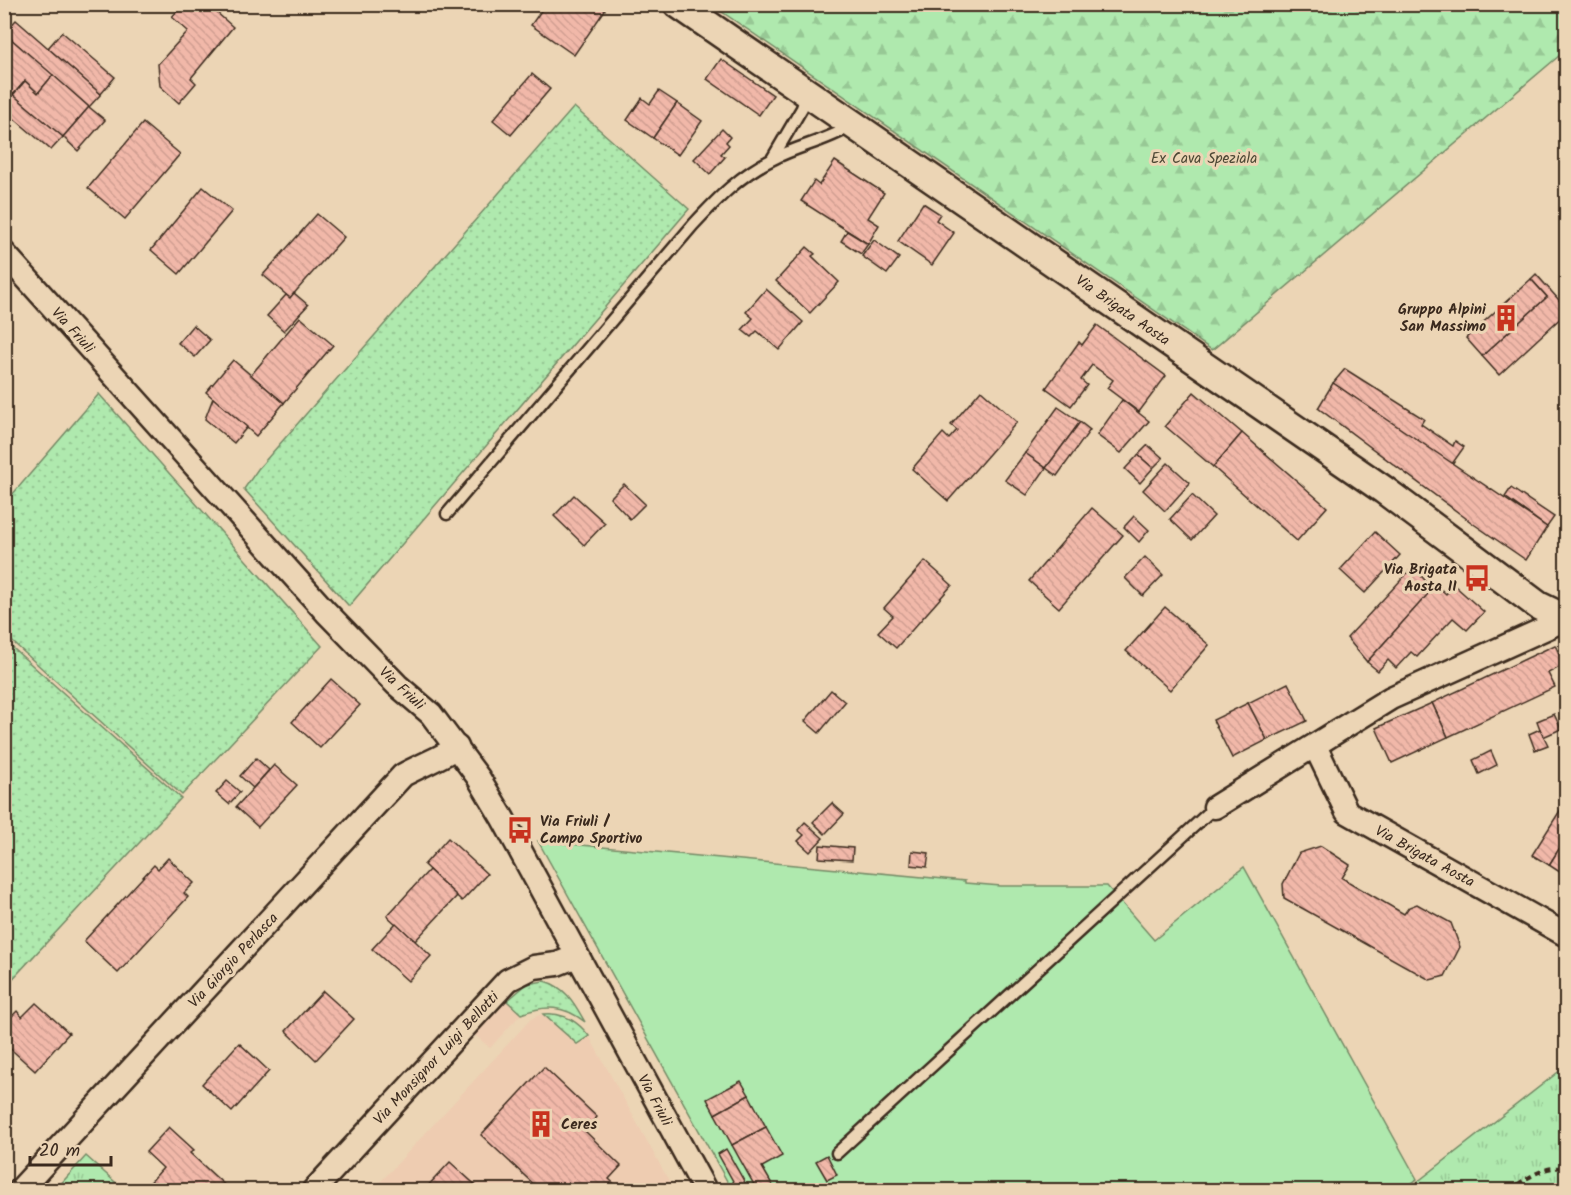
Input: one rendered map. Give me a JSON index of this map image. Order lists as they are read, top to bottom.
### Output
{
  "streets": {
    "street": [
      "Via Brigata Aosta",
      "Via Friuli",
      "Via Giorgio Perlasca",
      "Via Monsignor Luigi Bellotti"
    ]
  },
  "crossings": [
    ["Via Friuli", "Via Giorgio Perlasca"],
    ["Via Friuli", "Via Monsignor Luigi Bellotti"]
  ],
  "parks": ["Ex Cava Speziala"],
  "places": {
    "building": ["Gruppo Alpini San Massimo", "Ceres"],
    "bus stop": ["Via Brigata Aosta II", "Via Friuli / Campo Sportivo"]
  },
  "scale_bar": "20 m"
}
